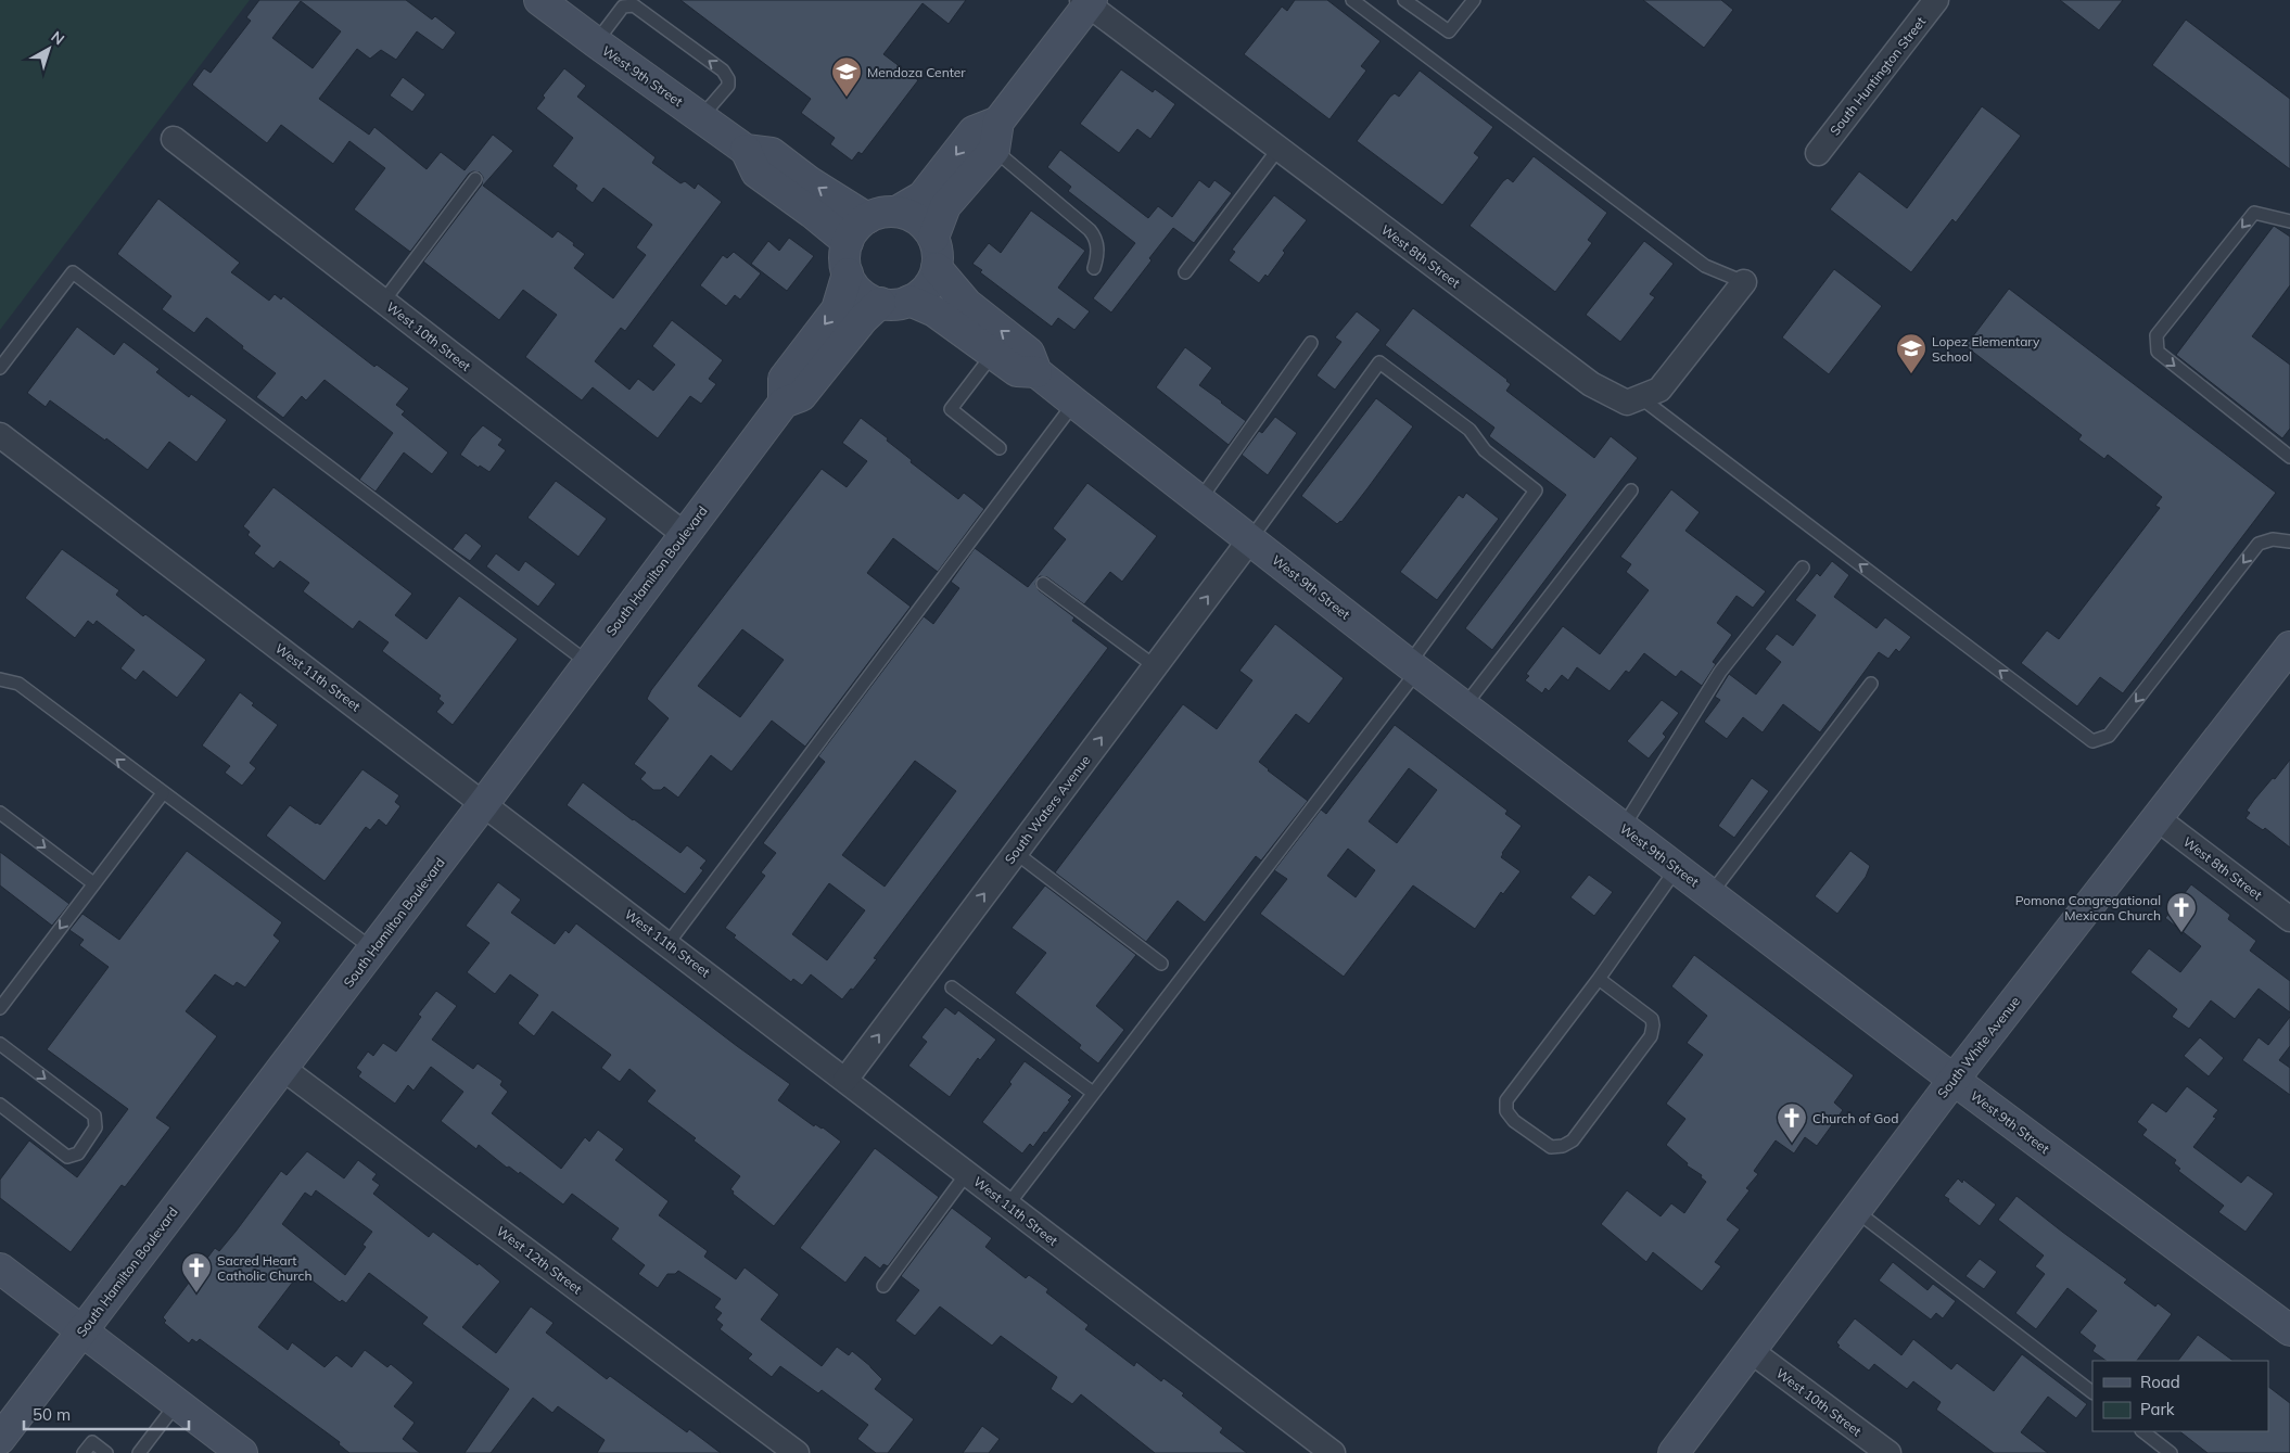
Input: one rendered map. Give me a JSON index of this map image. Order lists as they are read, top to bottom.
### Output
{
  "streets": {
    "street": [
      "West 9th Street",
      "South Huntington Street",
      "West 8th Street",
      "West 10th Street",
      "South Hamilton Boulevard",
      "West 11th Street",
      "South Waters Avenue",
      "South White Avenue",
      "West 12th Street"
    ]
  },
  "crossings": [
    ["West 9th Street", "South Hamilton Boulevard"],
    ["West 9th Street", "South Waters Avenue"],
    ["West 9th Street", "South White Avenue"],
    ["West 8th Street", "South White Avenue"],
    ["West 10th Street", "South Hamilton Boulevard"],
    ["West 10th Street", "South White Avenue"],
    ["South Hamilton Boulevard", "West 11th Street"],
    ["South Hamilton Boulevard", "West 12th Street"],
    ["West 11th Street", "South Waters Avenue"]
  ],
  "one_way": ["South Waters Avenue"],
  "places": {
    "school or university": ["Mendoza Center", "Lopez Elementary School"],
    "church": ["Pomona Congregational Mexican Church", "Church of God", "Sacred Heart Catholic Church"]
  },
  "legend": ["Road", "Park"],
  "scale_bar": "50 m",
  "north": "top right"
}
